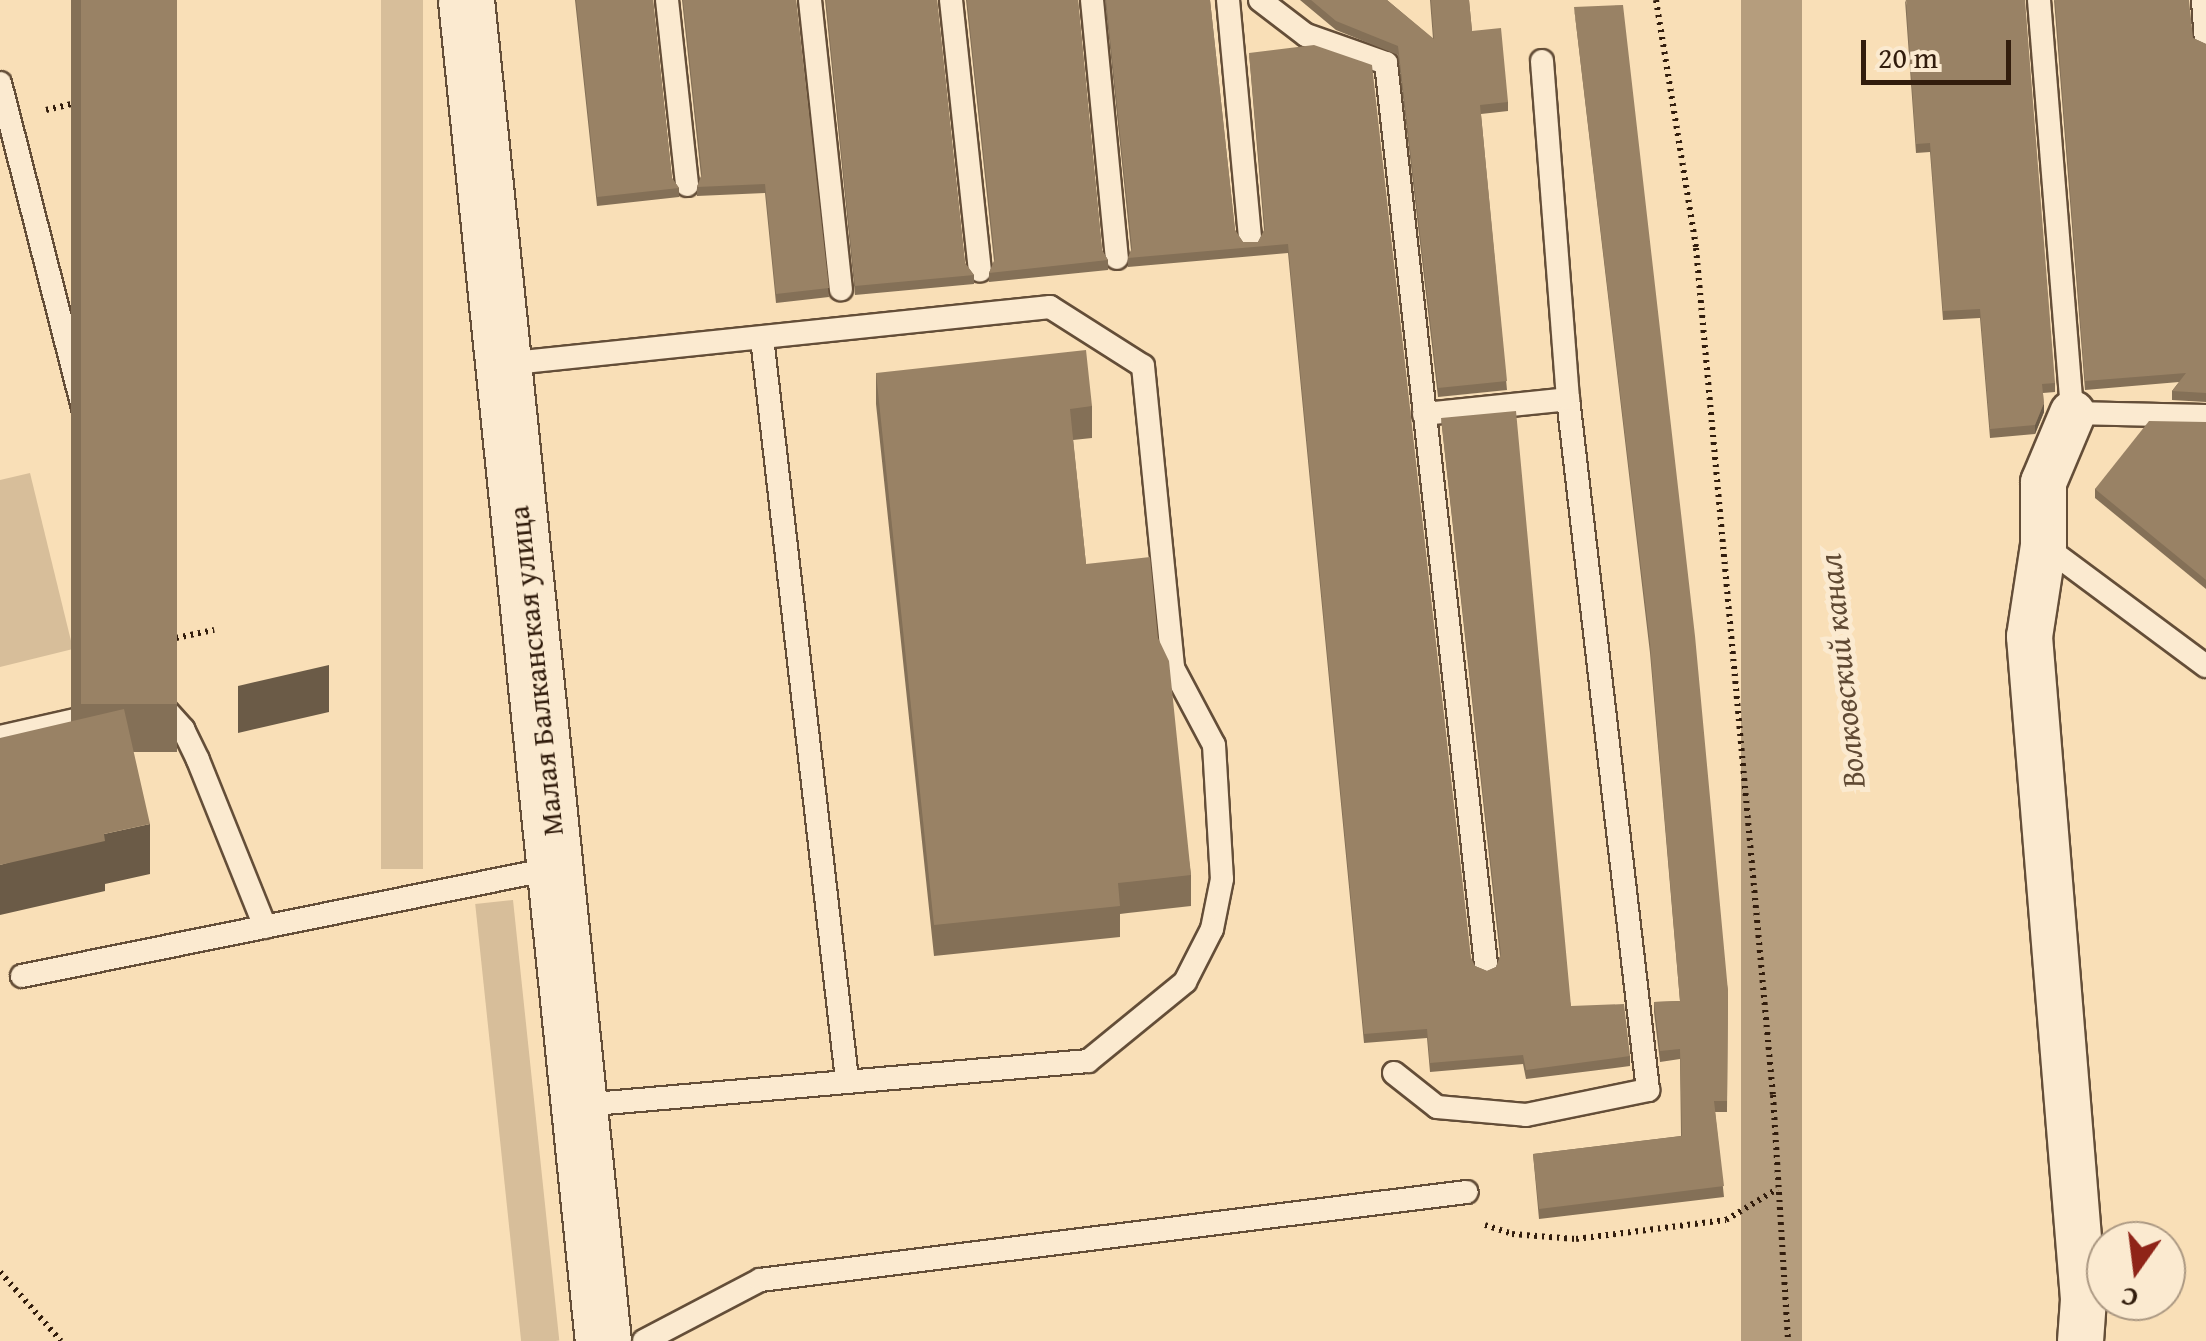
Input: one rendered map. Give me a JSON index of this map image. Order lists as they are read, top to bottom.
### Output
{
  "streets": {
    "street": ["Малая Балканская улица"]
  },
  "water": ["Волковский канал"],
  "scale_bar": "20 m",
  "north": "bottom"
}
